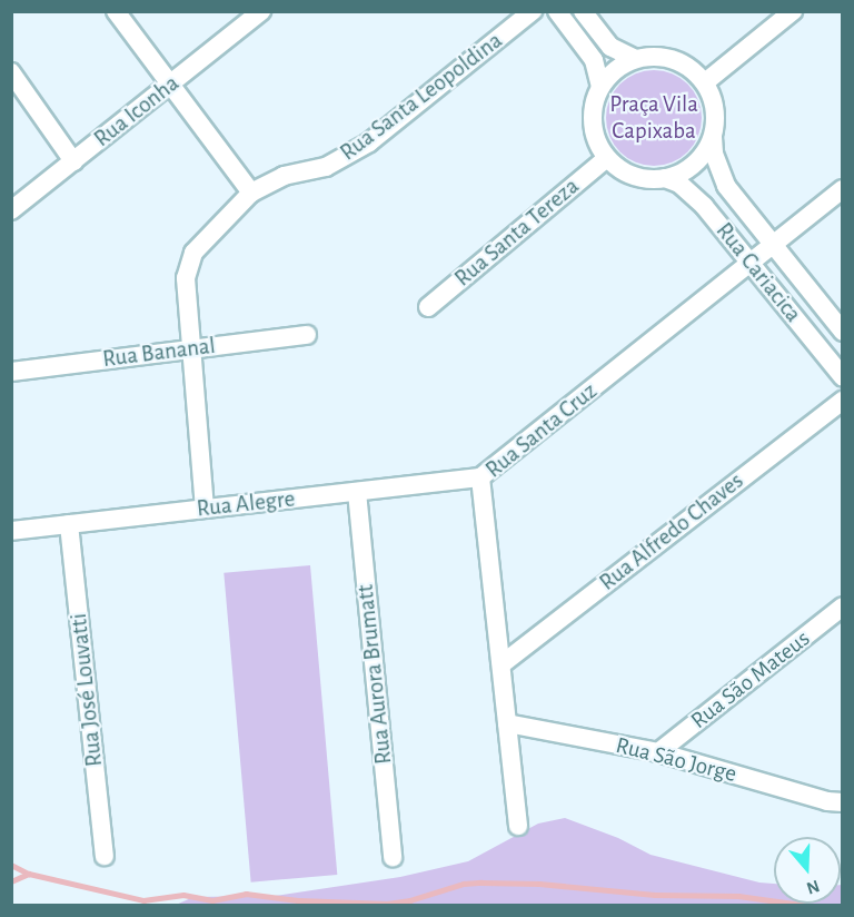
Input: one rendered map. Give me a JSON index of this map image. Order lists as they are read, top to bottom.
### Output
{
  "streets": {
    "street": [
      "Rua Santa Leopoldina",
      "Rua Iconha",
      "Rua Santa Tereza",
      "Rua Cariacica",
      "Rua Bananal",
      "Rua Santa Cruz",
      "Rua Alegre",
      "Rua Alfredo Chaves",
      "Rua Aurora Brumatt",
      "Rua São Mateus",
      "Rua José Louvatti",
      "Rua São Jorge"
    ]
  },
  "crossings": [
    ["Rua Santa Leopoldina", "Rua Bananal"],
    ["Rua Santa Leopoldina", "Rua Alegre"],
    ["Rua Santa Tereza", "Rua Cariacica"],
    ["Rua Cariacica", "Rua Santa Cruz"],
    ["Rua Santa Cruz", "Rua Alegre"],
    ["Rua Santa Cruz", "Rua Alfredo Chaves"],
    ["Rua Santa Cruz", "Rua São Jorge"],
    ["Rua Alegre", "Rua Aurora Brumatt"],
    ["Rua Alegre", "Rua José Louvatti"],
    ["Rua São Mateus", "Rua São Jorge"]
  ],
  "parks": ["Praça Vila Capixaba"],
  "north": "bottom"
}
